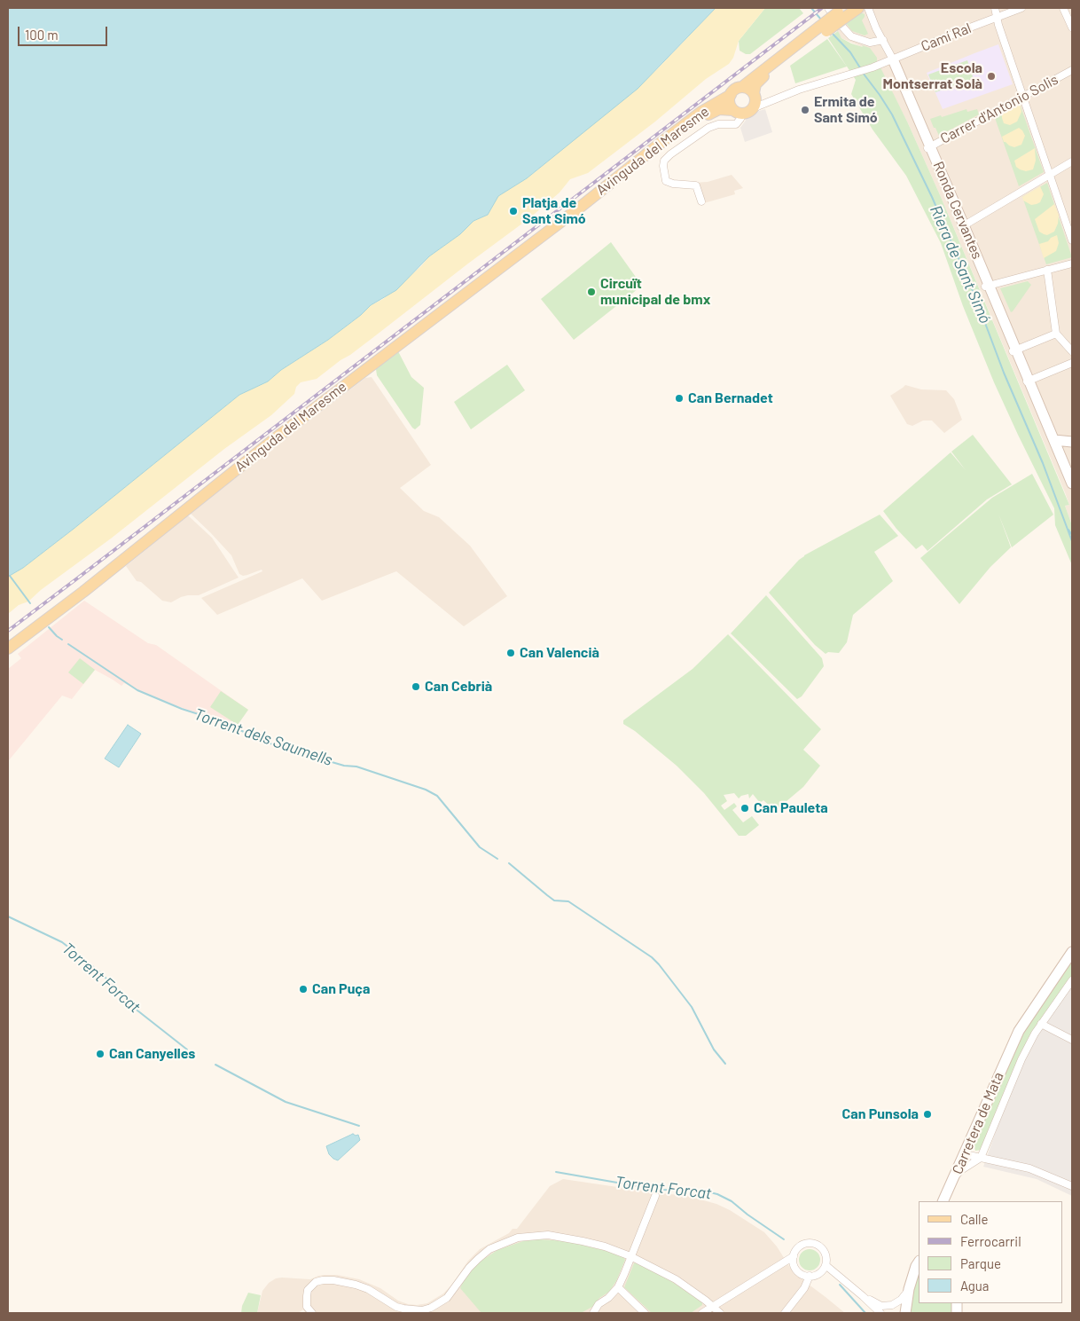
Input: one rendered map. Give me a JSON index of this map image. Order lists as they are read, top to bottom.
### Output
{
  "streets": {
    "main road": ["Avinguda del Maresme"],
    "street": [
      "Camí Ral",
      "Carrer d'Antonio Solis",
      "Ronda Cervantes",
      "Carretera de Mata"
    ]
  },
  "crossings": [
    ["Camí Ral", "Avinguda del Maresme"],
    ["Camí Ral", "Ronda Cervantes"],
    ["Carrer d'Antonio Solis", "Ronda Cervantes"]
  ],
  "water": ["Riera de Sant Simó", "Torrent dels Saumells", "Torrent Forcat"],
  "places": [
    "Escola Montserrat Solà",
    "Ermita de Sant Simó",
    "Platja de Sant Simó",
    "Circuït municipal de bmx",
    "Can Bernadet",
    "Can Valencià",
    "Can Cebrià",
    "Can Pauleta",
    "Can Puça",
    "Can Canyelles",
    "Can Punsola"
  ],
  "legend": [
    "Calle",
    "Ferrocarril",
    "Parque",
    "Agua"
  ],
  "scale_bar": "100 m"
}
